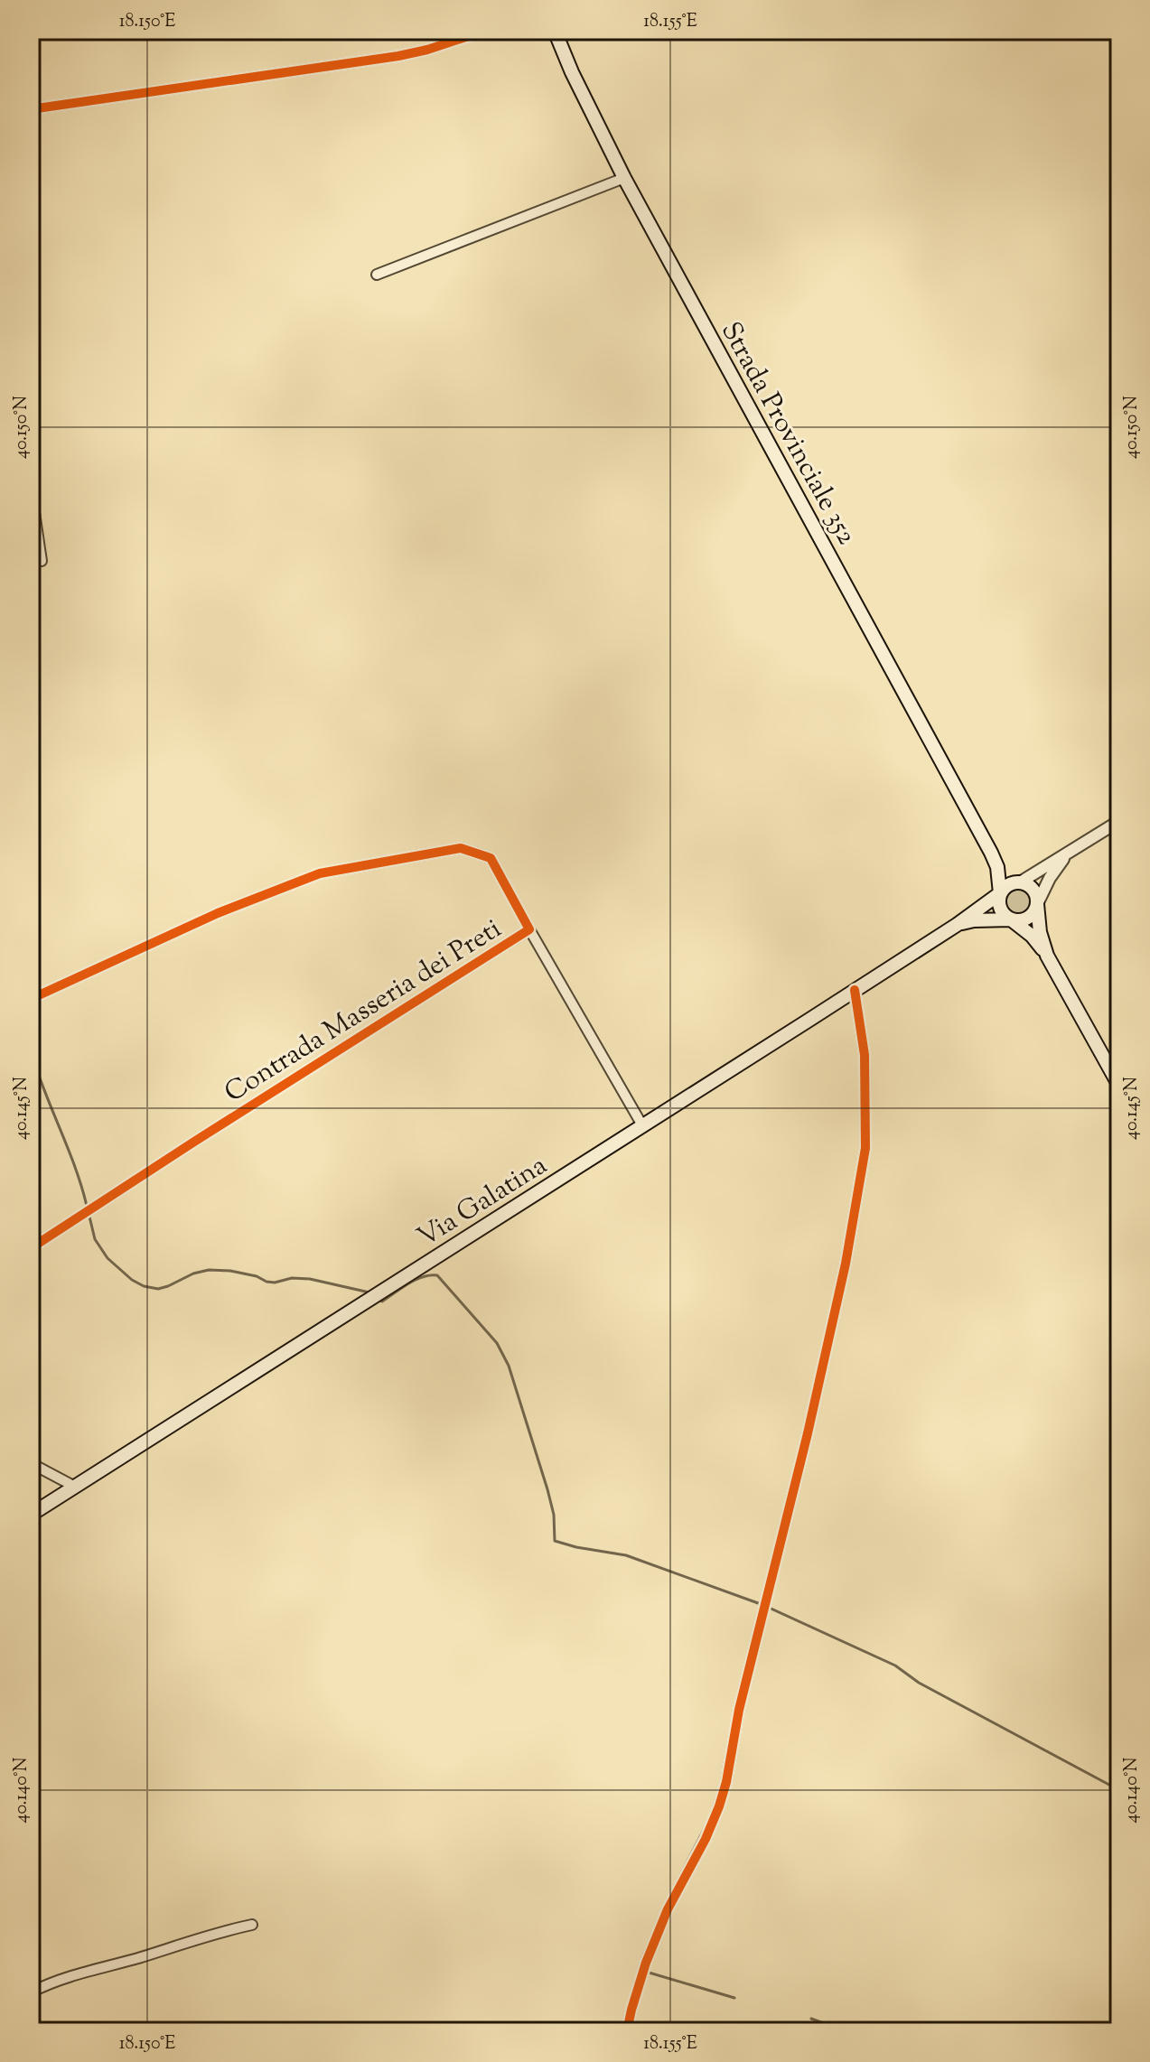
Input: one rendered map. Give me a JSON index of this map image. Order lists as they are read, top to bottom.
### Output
{
  "streets": {
    "main road": ["Strada Provinciale 352", "Via Galatina"],
    "street": ["Contrada Masseria dei Preti"]
  },
  "crossings": [
    ["Strada Provinciale 352", "Via Galatina"]
  ],
  "coordinates": [
    "18.150°E",
    "18.155°E",
    "40.150°N",
    "40.145°N",
    "40.140°N"
  ]
}
